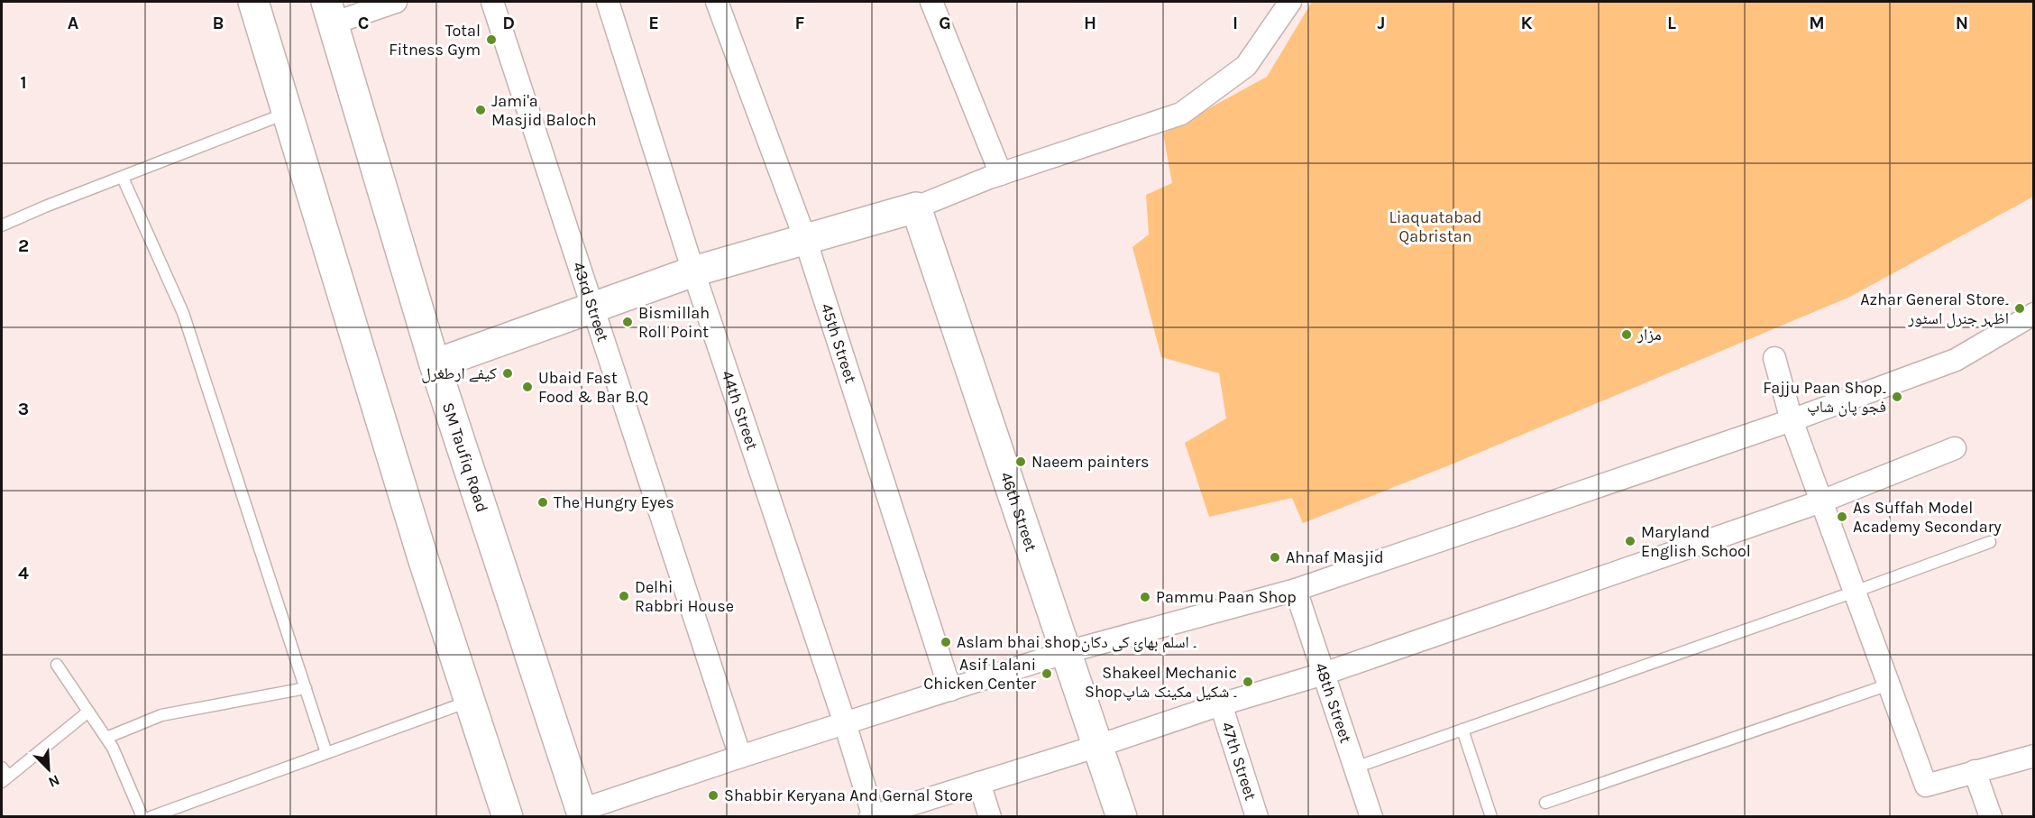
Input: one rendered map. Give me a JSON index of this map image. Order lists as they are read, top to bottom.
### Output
{
  "streets": {
    "main road": ["SM Taufiq Road", "46th Street"],
    "street": [
      "43rd Street",
      "45th Street",
      "44th Street",
      "48th Street",
      "47th Street"
    ]
  },
  "parks": ["Liaquatabad Qabristan"],
  "places": [
    "Total Fitness Gym",
    "Jami'a Masjid Baloch",
    "Azhar General Store۔ اظہر جنرل اسٹور",
    "Bismillah Roll Point",
    "مزار",
    "کیفے ارطغرل",
    "Ubaid Fast Food & Bar B.Q",
    "Fajju Paan Shop۔ فجو پان شاپ",
    "Naeem painters",
    "The Hungry Eyes",
    "As Suffah Model Academy Secondary",
    "Maryland English School",
    "Ahnaf Masjid",
    "Delhi Rabbri House",
    "Pammu Paan Shop",
    "Aslam bhai shop۔ اسلم بھائ کی دکان",
    "Asif Lalani Chicken Center",
    "Shakeel Mechanic Shop۔ شکیل مکینک شاپ",
    "Shabbir Keryana And Gernal Store"
  ],
  "north": "bottom right",
  "grid": {
    "columns": [
      "A",
      "B",
      "C",
      "D",
      "E",
      "F",
      "G",
      "H",
      "I",
      "J",
      "K",
      "L",
      "M",
      "N"
    ],
    "rows": [
      "1",
      "2",
      "3",
      "4"
    ]
  }
}
